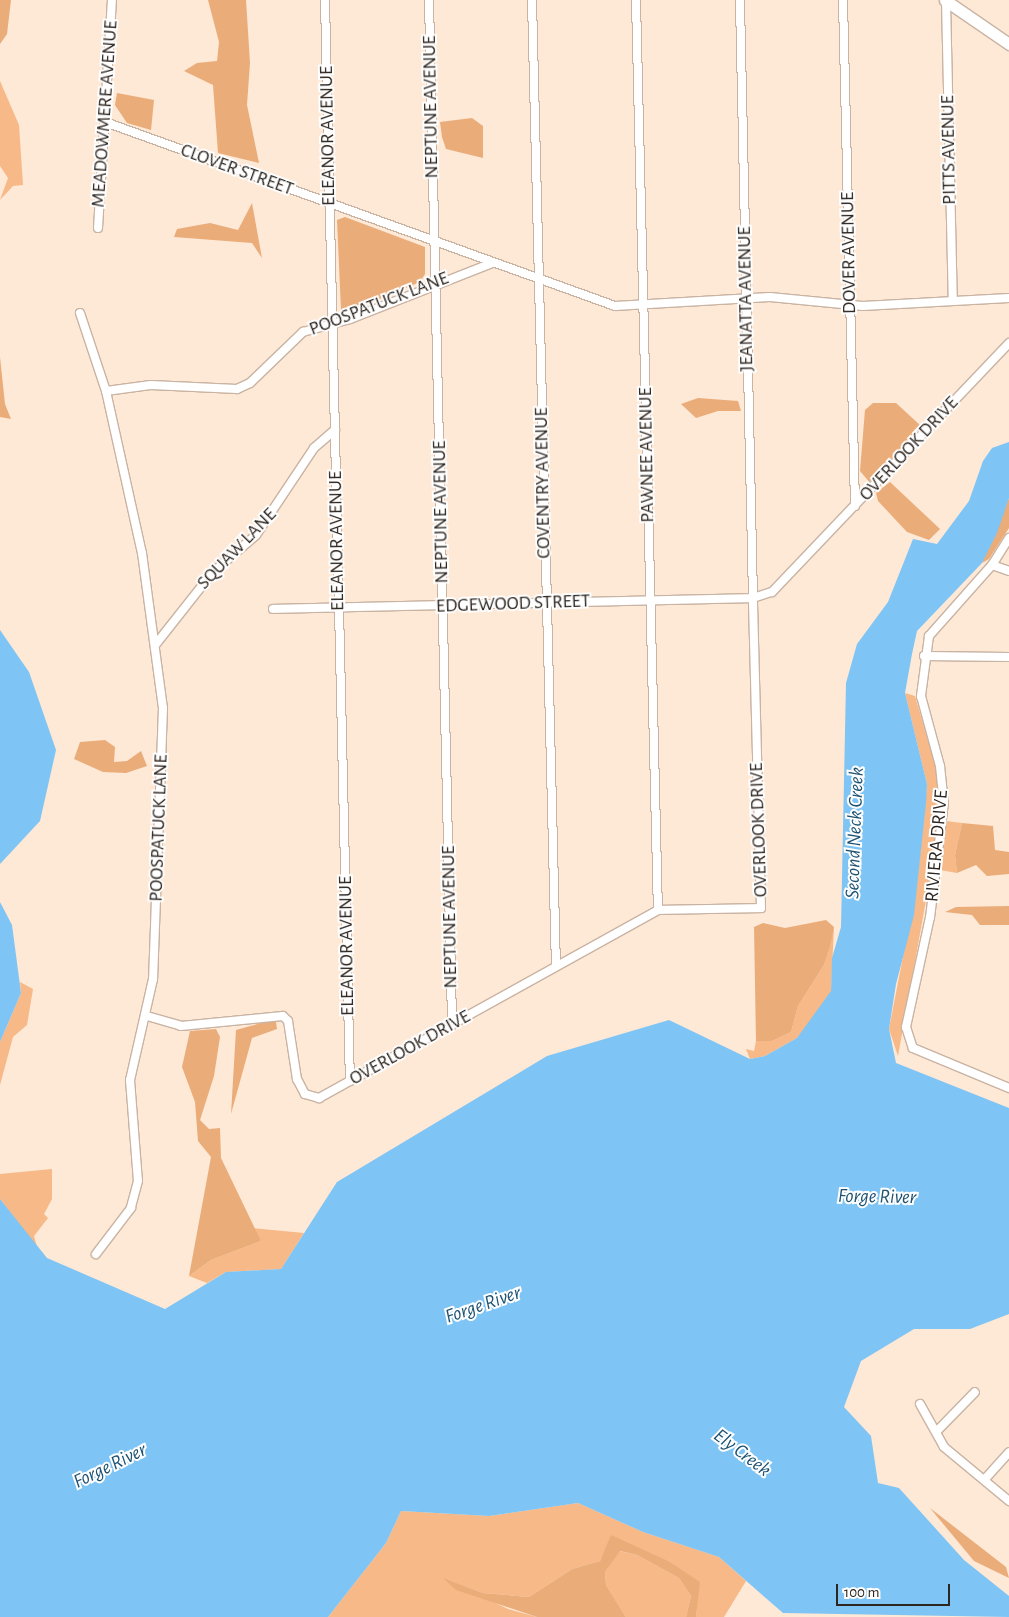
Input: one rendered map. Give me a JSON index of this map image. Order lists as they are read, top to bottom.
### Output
{
  "streets": {
    "street": [
      "NEPTUNE AVENUE",
      "MEADOWMERE AVENUE",
      "ELEANOR AVENUE",
      "PITTS AVENUE",
      "CLOVER STREET",
      "DOVER AVENUE",
      "JEANATTA AVENUE",
      "POOSPATUCK LANE",
      "OVERLOOK DRIVE",
      "PAWNEE AVENUE",
      "COVENTRY AVENUE",
      "SQUAW LANE",
      "EDGEWOOD STREET",
      "RIVIERA DRIVE"
    ]
  },
  "crossings": [
    ["NEPTUNE AVENUE", "CLOVER STREET"],
    ["NEPTUNE AVENUE", "POOSPATUCK LANE"],
    ["NEPTUNE AVENUE", "OVERLOOK DRIVE"],
    ["NEPTUNE AVENUE", "EDGEWOOD STREET"],
    ["MEADOWMERE AVENUE", "CLOVER STREET"],
    ["ELEANOR AVENUE", "CLOVER STREET"],
    ["ELEANOR AVENUE", "POOSPATUCK LANE"],
    ["ELEANOR AVENUE", "OVERLOOK DRIVE"],
    ["ELEANOR AVENUE", "SQUAW LANE"],
    ["ELEANOR AVENUE", "EDGEWOOD STREET"],
    ["CLOVER STREET", "POOSPATUCK LANE"],
    ["CLOVER STREET", "COVENTRY AVENUE"],
    ["DOVER AVENUE", "OVERLOOK DRIVE"],
    ["JEANATTA AVENUE", "OVERLOOK DRIVE"],
    ["JEANATTA AVENUE", "EDGEWOOD STREET"],
    ["POOSPATUCK LANE", "OVERLOOK DRIVE"],
    ["POOSPATUCK LANE", "SQUAW LANE"],
    ["OVERLOOK DRIVE", "PAWNEE AVENUE"],
    ["OVERLOOK DRIVE", "COVENTRY AVENUE"],
    ["OVERLOOK DRIVE", "EDGEWOOD STREET"],
    ["PAWNEE AVENUE", "EDGEWOOD STREET"],
    ["COVENTRY AVENUE", "EDGEWOOD STREET"]
  ],
  "water": ["Second Neck Creek", "Forge River", "Ely Creek"],
  "scale_bar": "100 m"
}
